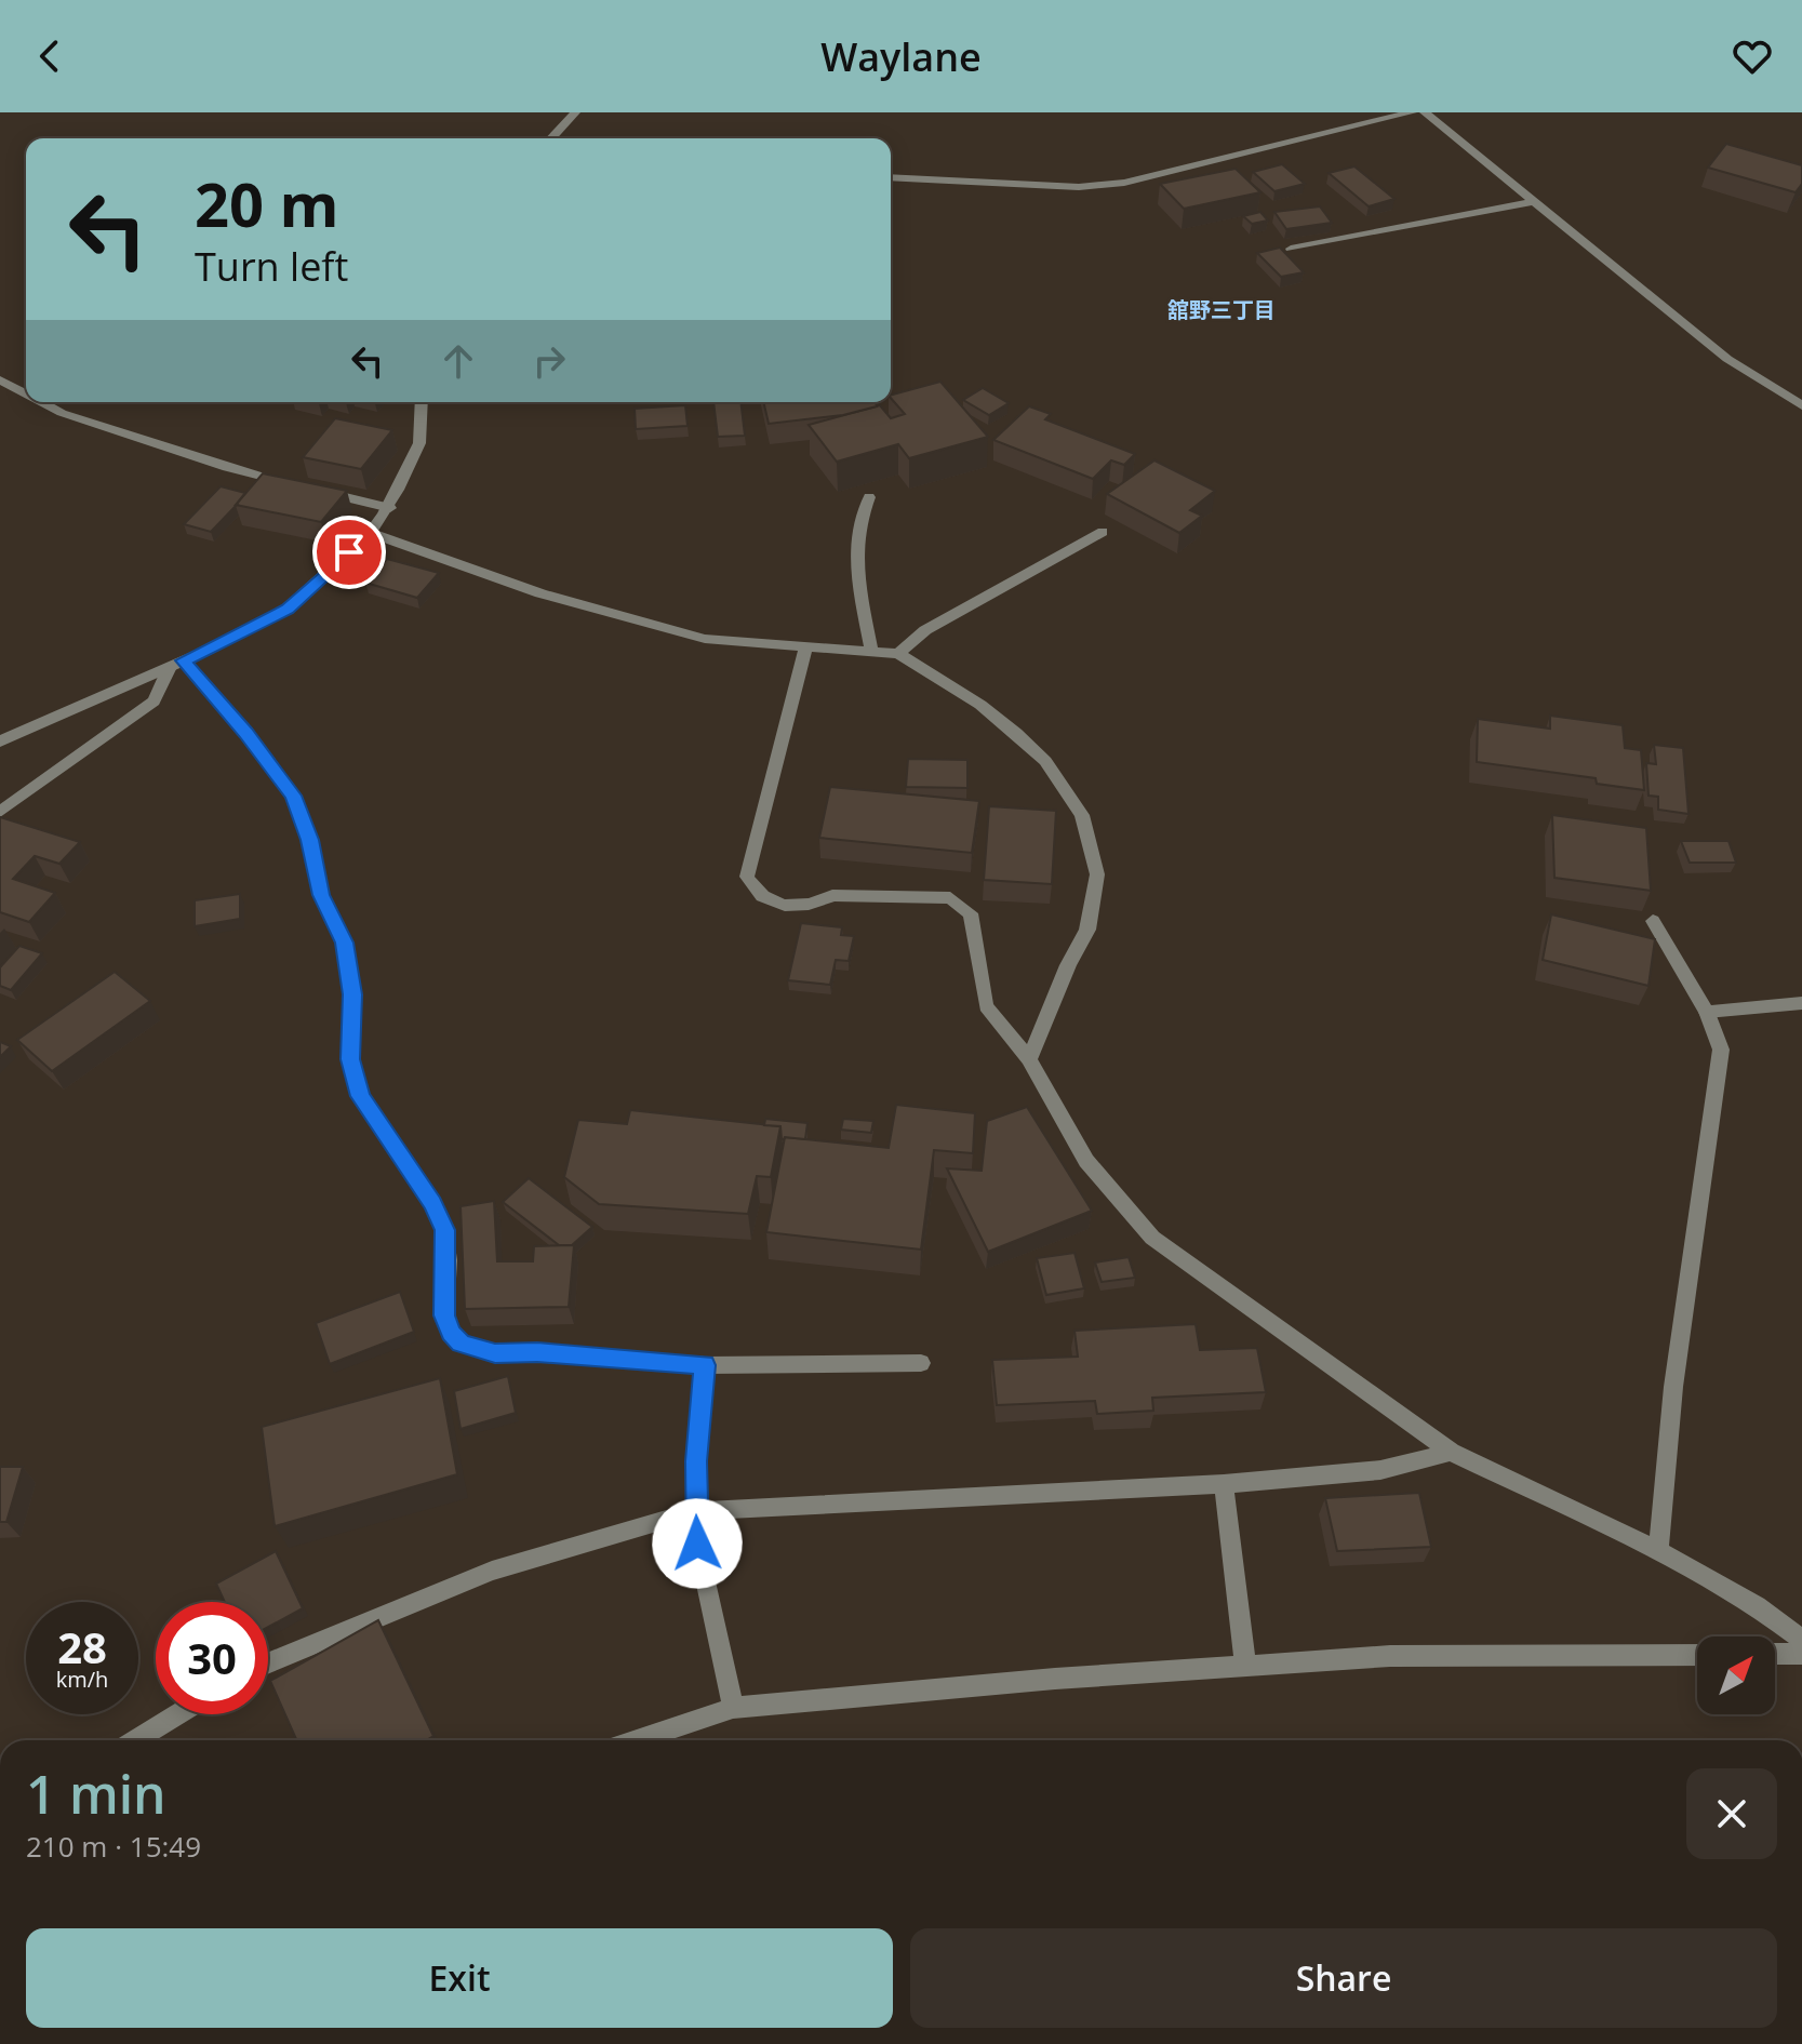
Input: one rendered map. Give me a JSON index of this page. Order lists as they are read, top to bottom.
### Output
{
  "districts": ["舘野三丁目"],
  "north": "top right",
  "page": {
    "header": "Waylane",
    "turn": ["20 m", "Turn left"],
    "speed": "28 km/h",
    "limit": "30",
    "heading": ["1 min", "210 m · 15:49"],
    "buttons": ["Exit", "Share"]
  }
}
